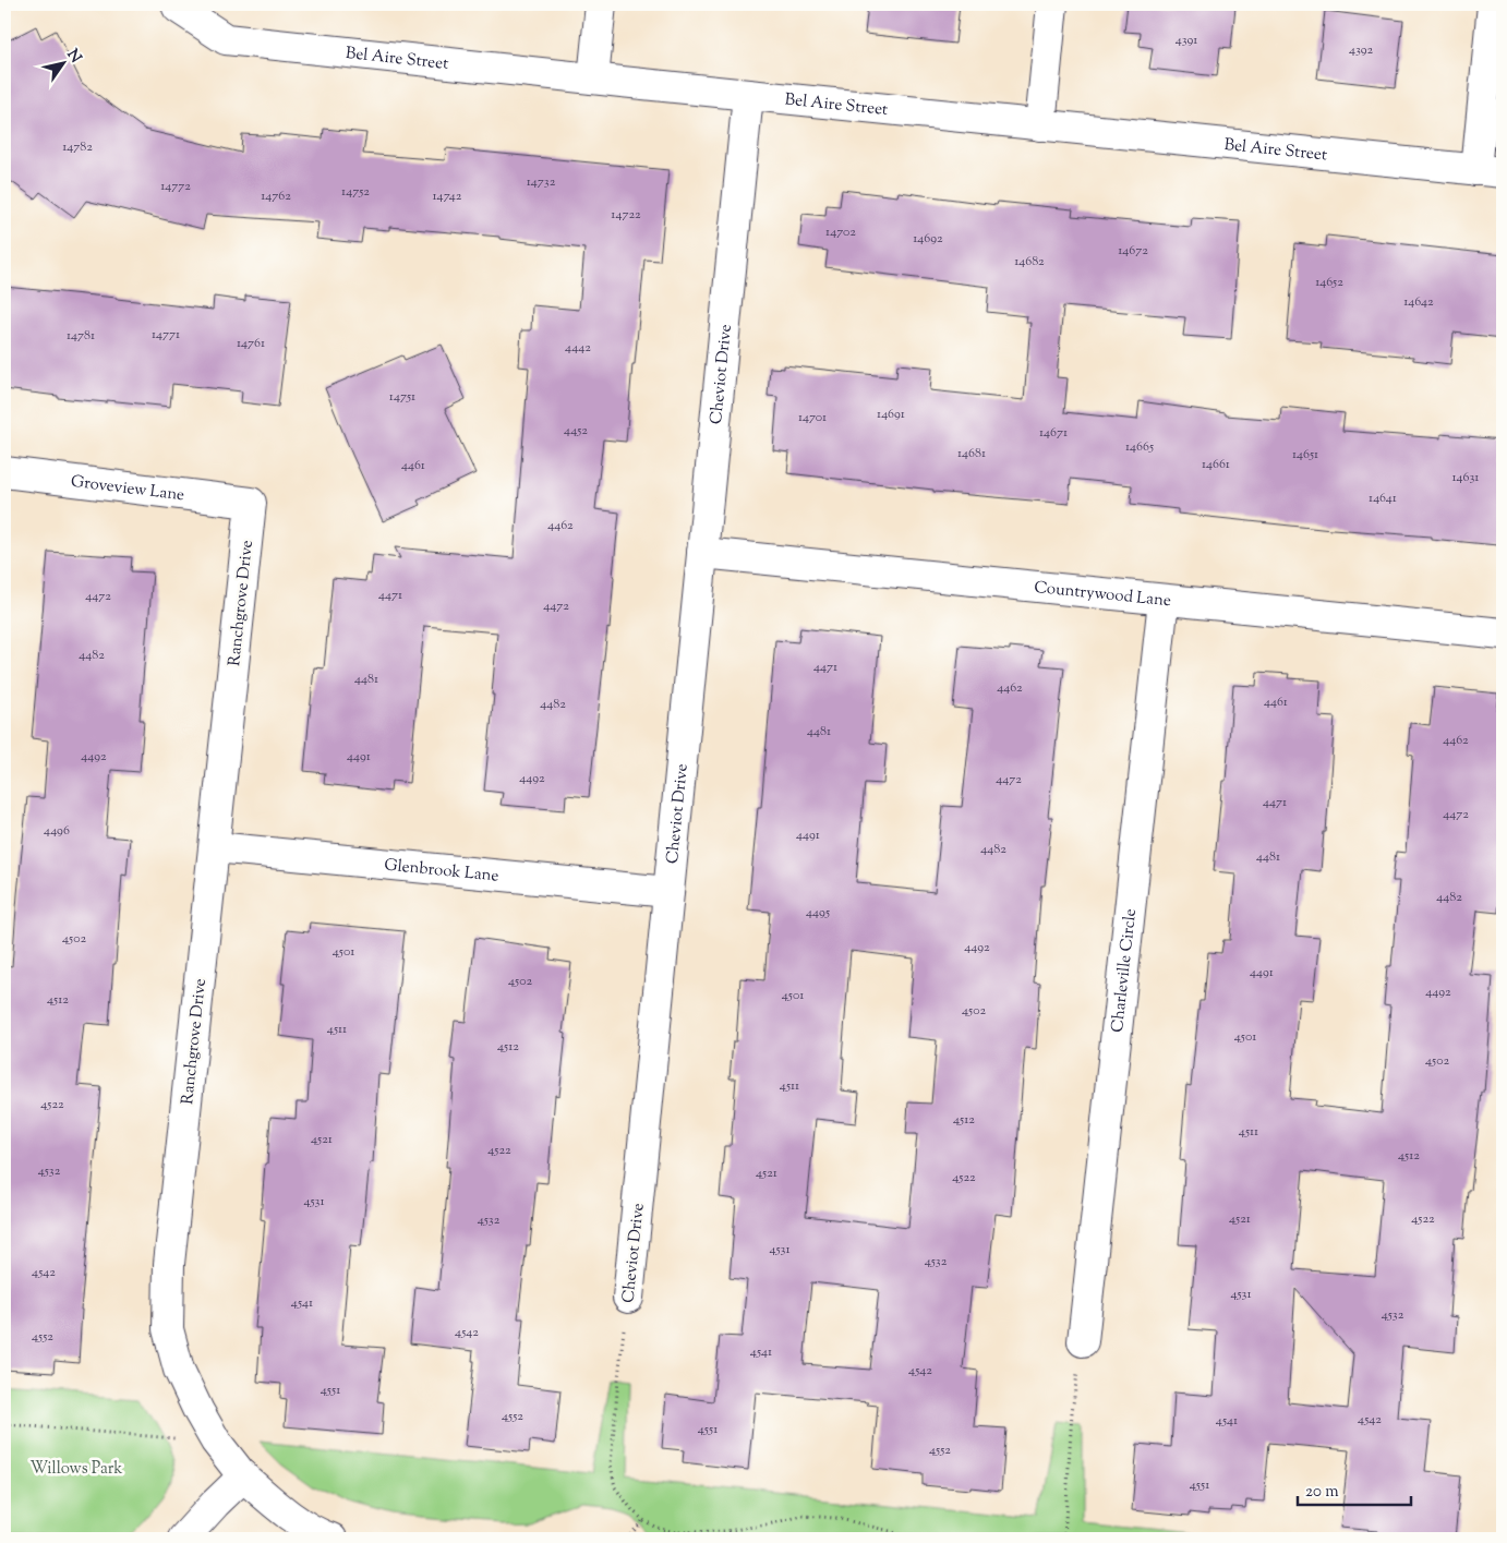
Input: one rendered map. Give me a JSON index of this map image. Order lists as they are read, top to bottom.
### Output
{
  "streets": {
    "street": [
      "Bel Aire Street",
      "Cheviot Drive",
      "Groveview Lane",
      "Countrywood Lane",
      "Ranchgrove Drive",
      "Glenbrook Lane",
      "Charleville Circle"
    ]
  },
  "crossings": [
    ["Bel Aire Street", "Cheviot Drive"],
    ["Cheviot Drive", "Countrywood Lane"],
    ["Cheviot Drive", "Glenbrook Lane"],
    ["Groveview Lane", "Ranchgrove Drive"],
    ["Countrywood Lane", "Charleville Circle"],
    ["Ranchgrove Drive", "Glenbrook Lane"]
  ],
  "parks": ["Willows Park"],
  "house_numbers": [
    "4391",
    "4392",
    "14782",
    "14732",
    "14772",
    "14752",
    "14762",
    "14742",
    "14722",
    "14702",
    "14692",
    "14672",
    "14682",
    "14652",
    "14642",
    "14771",
    "14781",
    "14761",
    "4442",
    "14751",
    "14691",
    "14701",
    "4452",
    "14671",
    "14665",
    "14681",
    "14651",
    "14661",
    "4461",
    "14631",
    "14641",
    "4462",
    "4471",
    "4472",
    "4472",
    "4482",
    "4471",
    "4481",
    "4462",
    "4461",
    "4482",
    "4481",
    "4462",
    "4492",
    "4491",
    "4492",
    "4472",
    "4471",
    "4472",
    "4496",
    "4491",
    "4482",
    "4481",
    "4482",
    "4495",
    "4502",
    "4492",
    "4501",
    "4491",
    "4502",
    "4492",
    "4501",
    "4512",
    "4502",
    "4511",
    "4501",
    "4512",
    "4502",
    "4511",
    "4522",
    "4512",
    "4511",
    "4521",
    "4522",
    "4512",
    "4532",
    "4521",
    "4522",
    "4531",
    "4521",
    "4522",
    "4532",
    "4531",
    "4532",
    "4542",
    "4531",
    "4541",
    "4532",
    "4542",
    "4552",
    "4541",
    "4542",
    "4551",
    "4552",
    "4542",
    "4541",
    "4551",
    "4552",
    "4551"
  ],
  "scale_bar": "20 m",
  "north": "top right"
}
